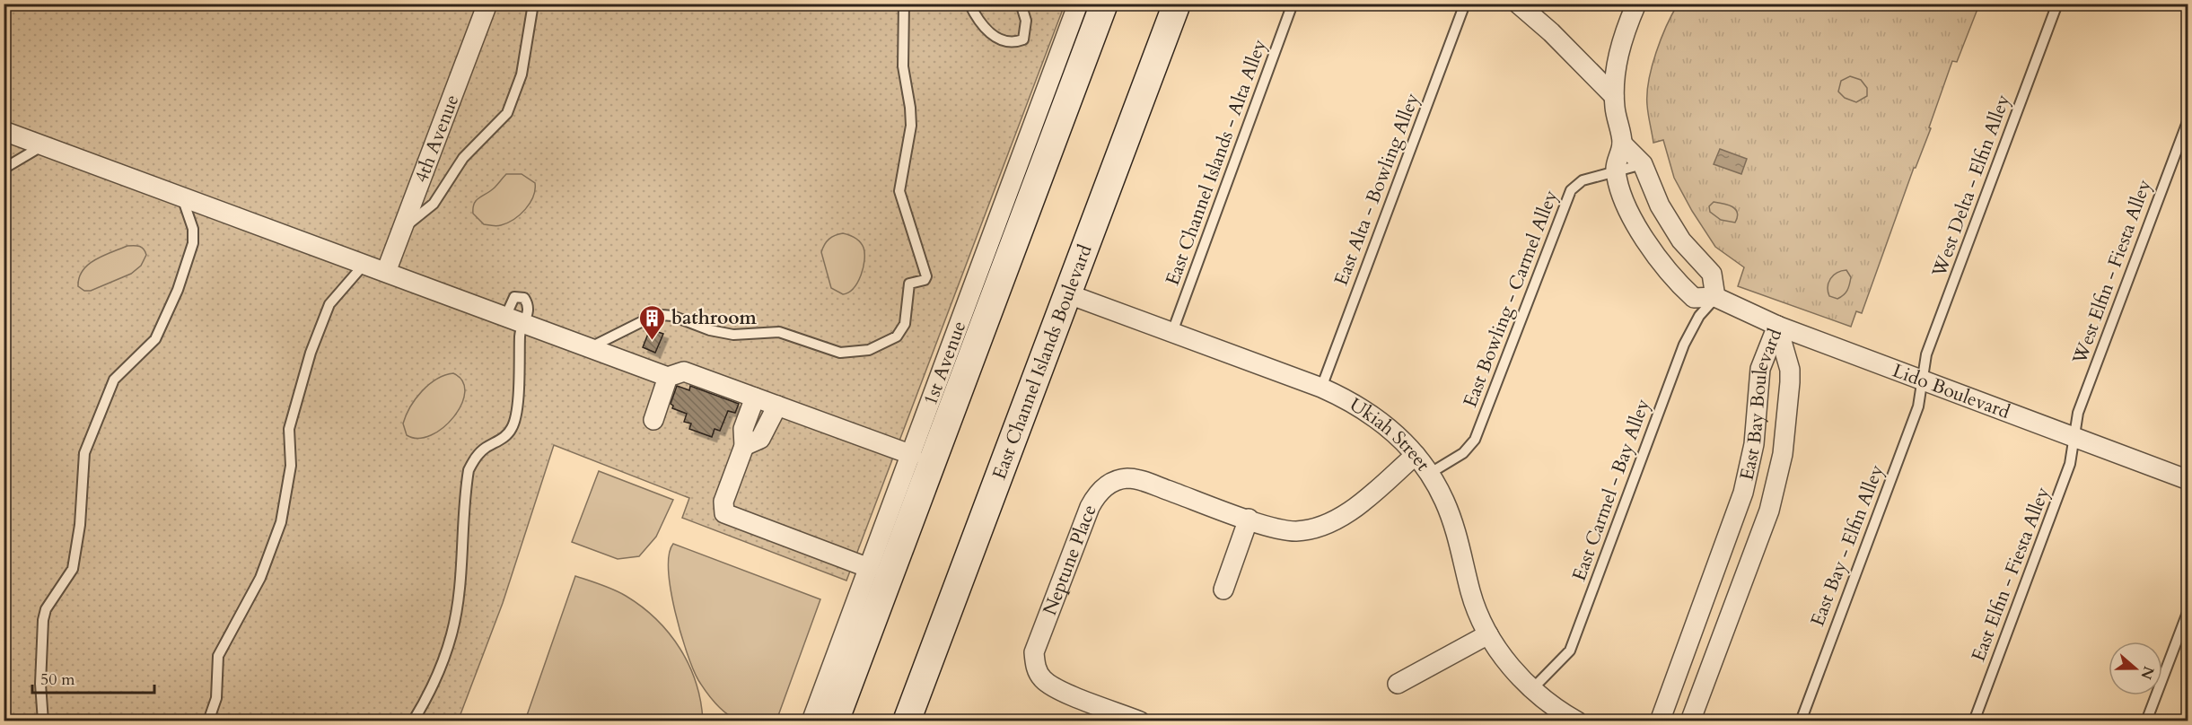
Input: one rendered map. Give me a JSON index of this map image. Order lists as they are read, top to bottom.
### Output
{
  "streets": {
    "main road": ["East Channel Islands Boulevard"],
    "street": [
      "4th Avenue",
      "1st Avenue",
      "Lido Boulevard",
      "East Bay Boulevard",
      "Ukiah Street",
      "Neptune Place"
    ],
    "lane": [
      "East Channel Islands - Alta Alley",
      "West Delta - Elfin Alley",
      "East Alta - Bowling Alley",
      "West Elfin - Fiesta Alley",
      "East Bowling - Carmel Alley",
      "East Carmel - Bay Alley",
      "East Bay - Elfin Alley",
      "East Elfin - Fiesta Alley"
    ]
  },
  "crossings": [
    ["East Channel Islands - Alta Alley", "Ukiah Street"],
    ["West Delta - Elfin Alley", "Lido Boulevard"],
    ["West Delta - Elfin Alley", "East Bay - Elfin Alley"],
    ["East Alta - Bowling Alley", "Ukiah Street"],
    ["West Elfin - Fiesta Alley", "Lido Boulevard"],
    ["West Elfin - Fiesta Alley", "East Elfin - Fiesta Alley"],
    ["East Bowling - Carmel Alley", "Lido Boulevard"],
    ["East Bowling - Carmel Alley", "Ukiah Street"],
    ["East Channel Islands Boulevard", "Ukiah Street"],
    ["Lido Boulevard", "East Bay Boulevard"],
    ["Lido Boulevard", "East Carmel - Bay Alley"],
    ["Lido Boulevard", "East Bay - Elfin Alley"],
    ["Lido Boulevard", "East Elfin - Fiesta Alley"],
    ["Ukiah Street", "East Carmel - Bay Alley"],
    ["Ukiah Street", "Neptune Place"]
  ],
  "places": {
    "building": ["bathroom"]
  },
  "scale_bar": "50 m",
  "north": "right"
}
